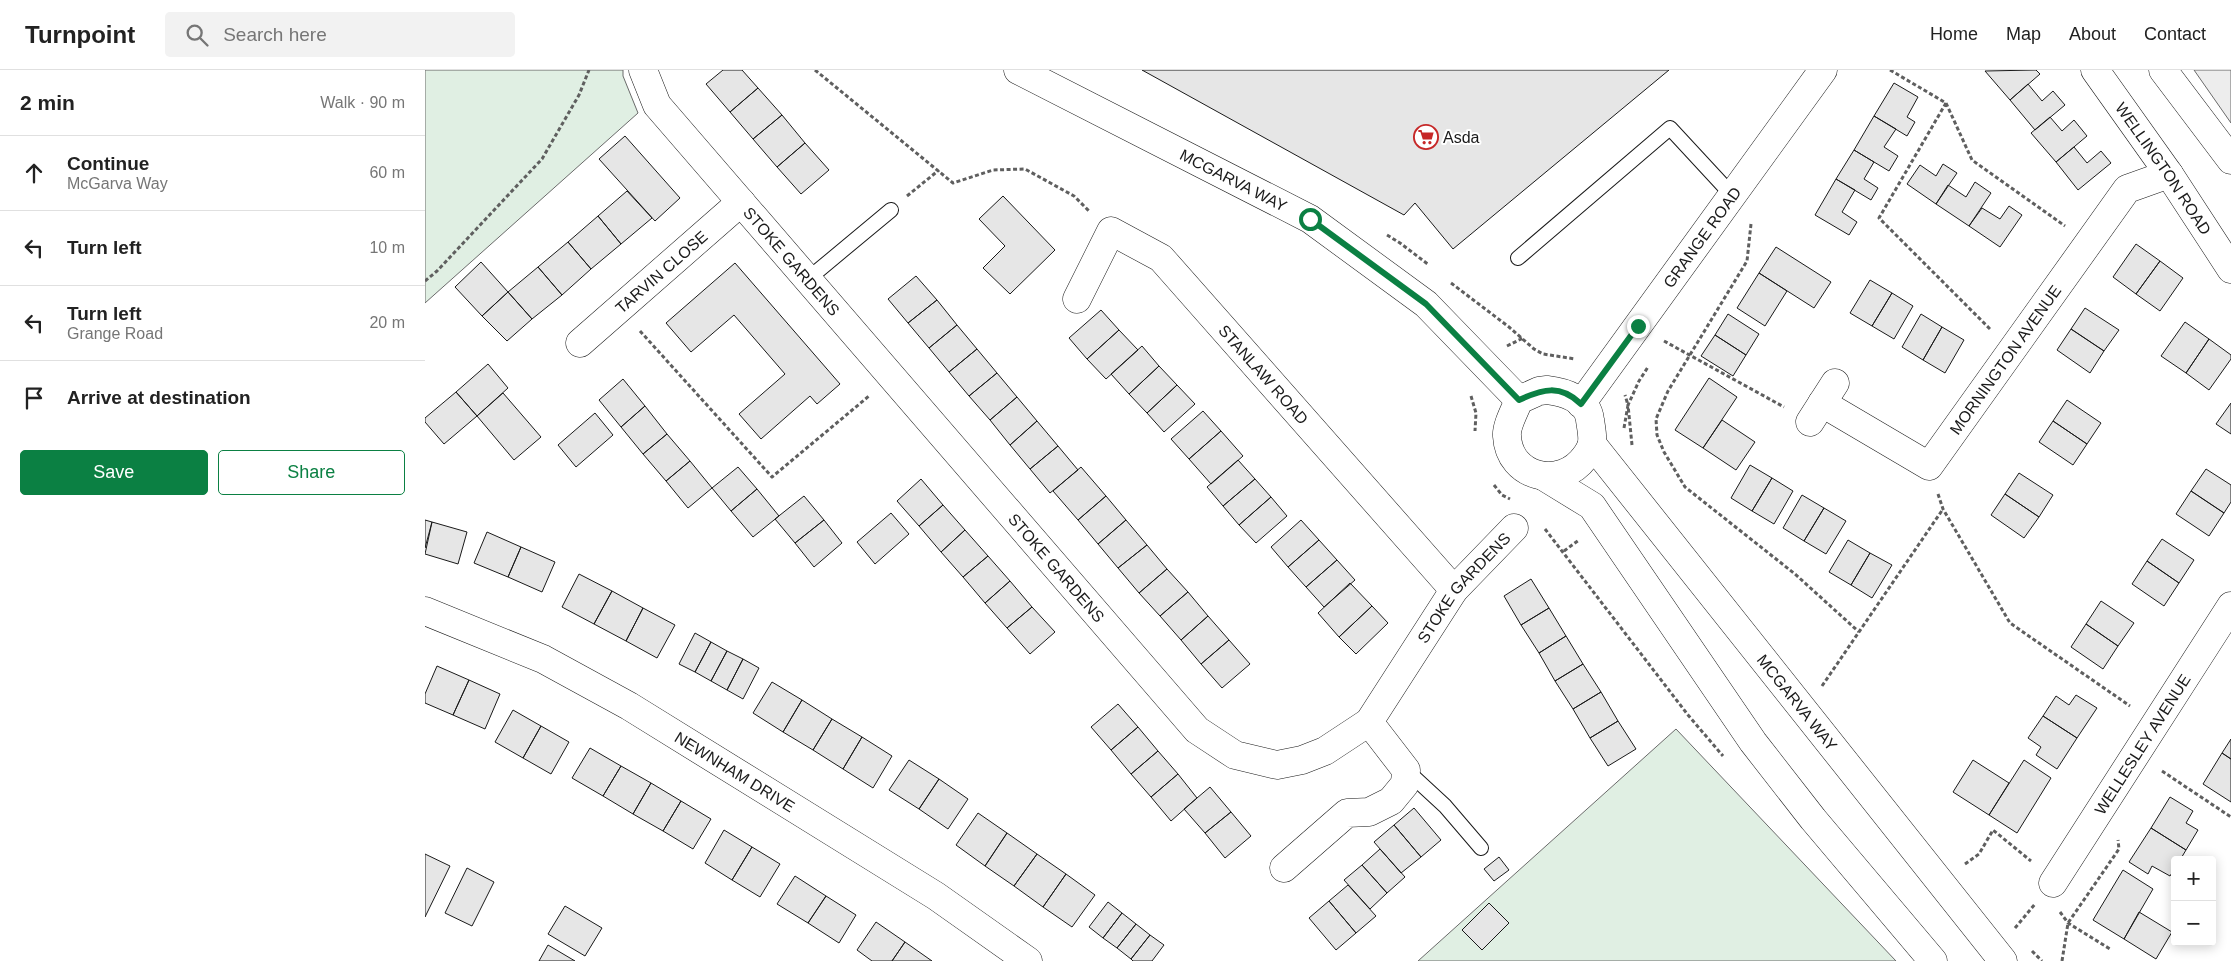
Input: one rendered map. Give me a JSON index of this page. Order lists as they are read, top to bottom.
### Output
{
  "streets": {
    "street": [
      "WELLINGTON ROAD",
      "MCGARVA WAY",
      "GRANGE ROAD",
      "STOKE GARDENS",
      "TARVIN CLOSE",
      "MORNINGTON AVENUE",
      "STANLAW ROAD",
      "WELLESLEY AVENUE",
      "NEWNHAM DRIVE"
    ]
  },
  "crossings": [
    ["WELLINGTON ROAD", "MORNINGTON AVENUE"],
    ["MCGARVA WAY", "GRANGE ROAD"],
    ["STOKE GARDENS", "TARVIN CLOSE"],
    ["STOKE GARDENS", "STANLAW ROAD"]
  ],
  "places": {
    "supermarket": ["Asda"]
  },
  "page": {
    "header": "Turnpoint",
    "search": "Search here",
    "nav": [
      "Home",
      "Map",
      "About",
      "Contact"
    ],
    "heading": ["2 min", "Walk · 90 m"],
    "list": [
      ["Continue", "McGarva Way", "60 m"],
      ["Turn left", "10 m"],
      ["Turn left", "Grange Road", "20 m"],
      "Arrive at destination"
    ],
    "buttons": ["Save", "Share"],
    "map_buttons": ["+", "−"]
  }
}
